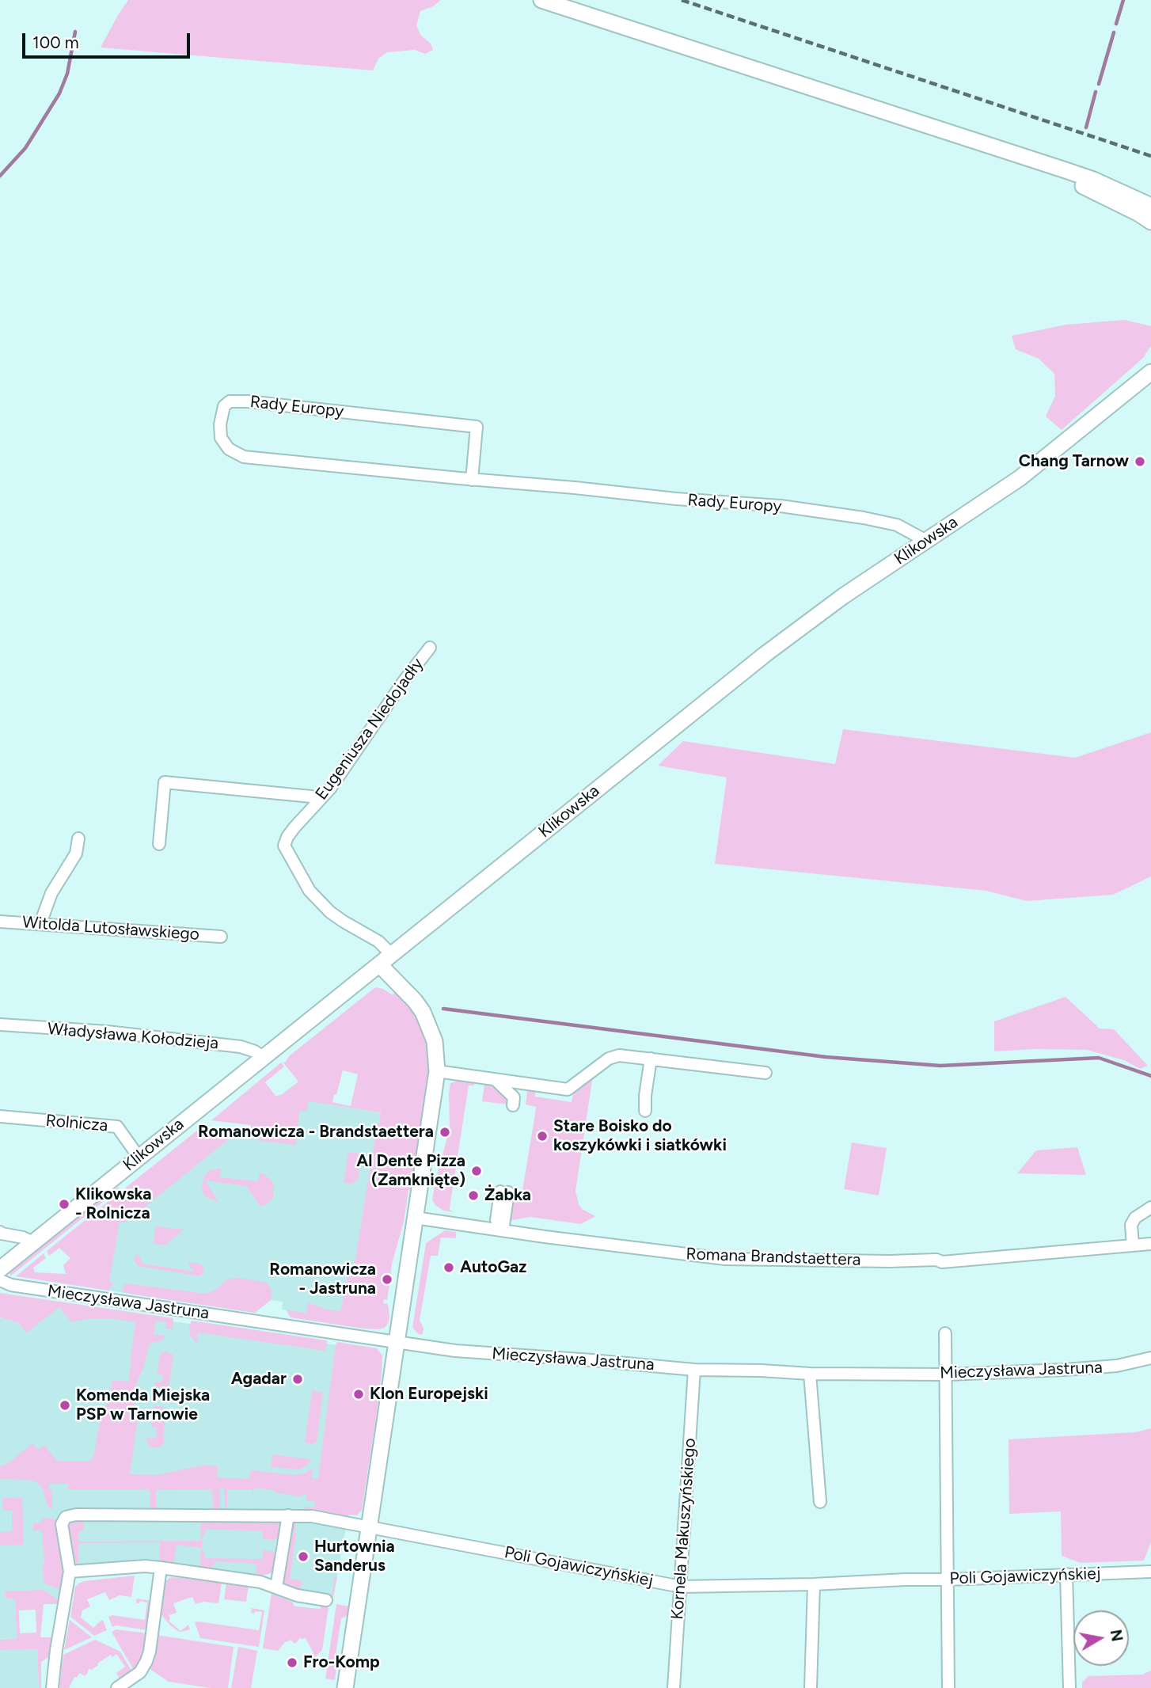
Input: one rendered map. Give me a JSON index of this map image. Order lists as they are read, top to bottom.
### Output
{
  "streets": {
    "street": [
      "Rady Europy",
      "Klikowska",
      "Eugeniusza Niedojadły",
      "Witolda Lutosławskiego",
      "Władysława Kołodzieja",
      "Rolnicza",
      "Romana Brandstaettera",
      "Mieczysława Jastruna",
      "Kornela Makuszyńskiego",
      "Poli Gojawiczyńskiej"
    ]
  },
  "crossings": [
    ["Rady Europy", "Klikowska"],
    ["Klikowska", "Eugeniusza Niedojadły"],
    ["Klikowska", "Władysława Kołodzieja"],
    ["Klikowska", "Rolnicza"],
    ["Mieczysława Jastruna", "Kornela Makuszyńskiego"],
    ["Kornela Makuszyńskiego", "Poli Gojawiczyńskiej"]
  ],
  "places": [
    "Chang Tarnow",
    "Romanowicza - Brandstaettera",
    "Stare Boisko do koszykówki i siatkówki",
    "Al Dente Pizza (Zamknięte)",
    "Żabka",
    "Klikowska - Rolnicza",
    "AutoGaz",
    "Romanowicza - Jastruna",
    "Agadar",
    "Klon Europejski",
    "Komenda Miejska PSP w Tarnowie",
    "Hurtownia Sanderus",
    "Fro-Komp"
  ],
  "scale_bar": "100 m",
  "north": "right"
}
